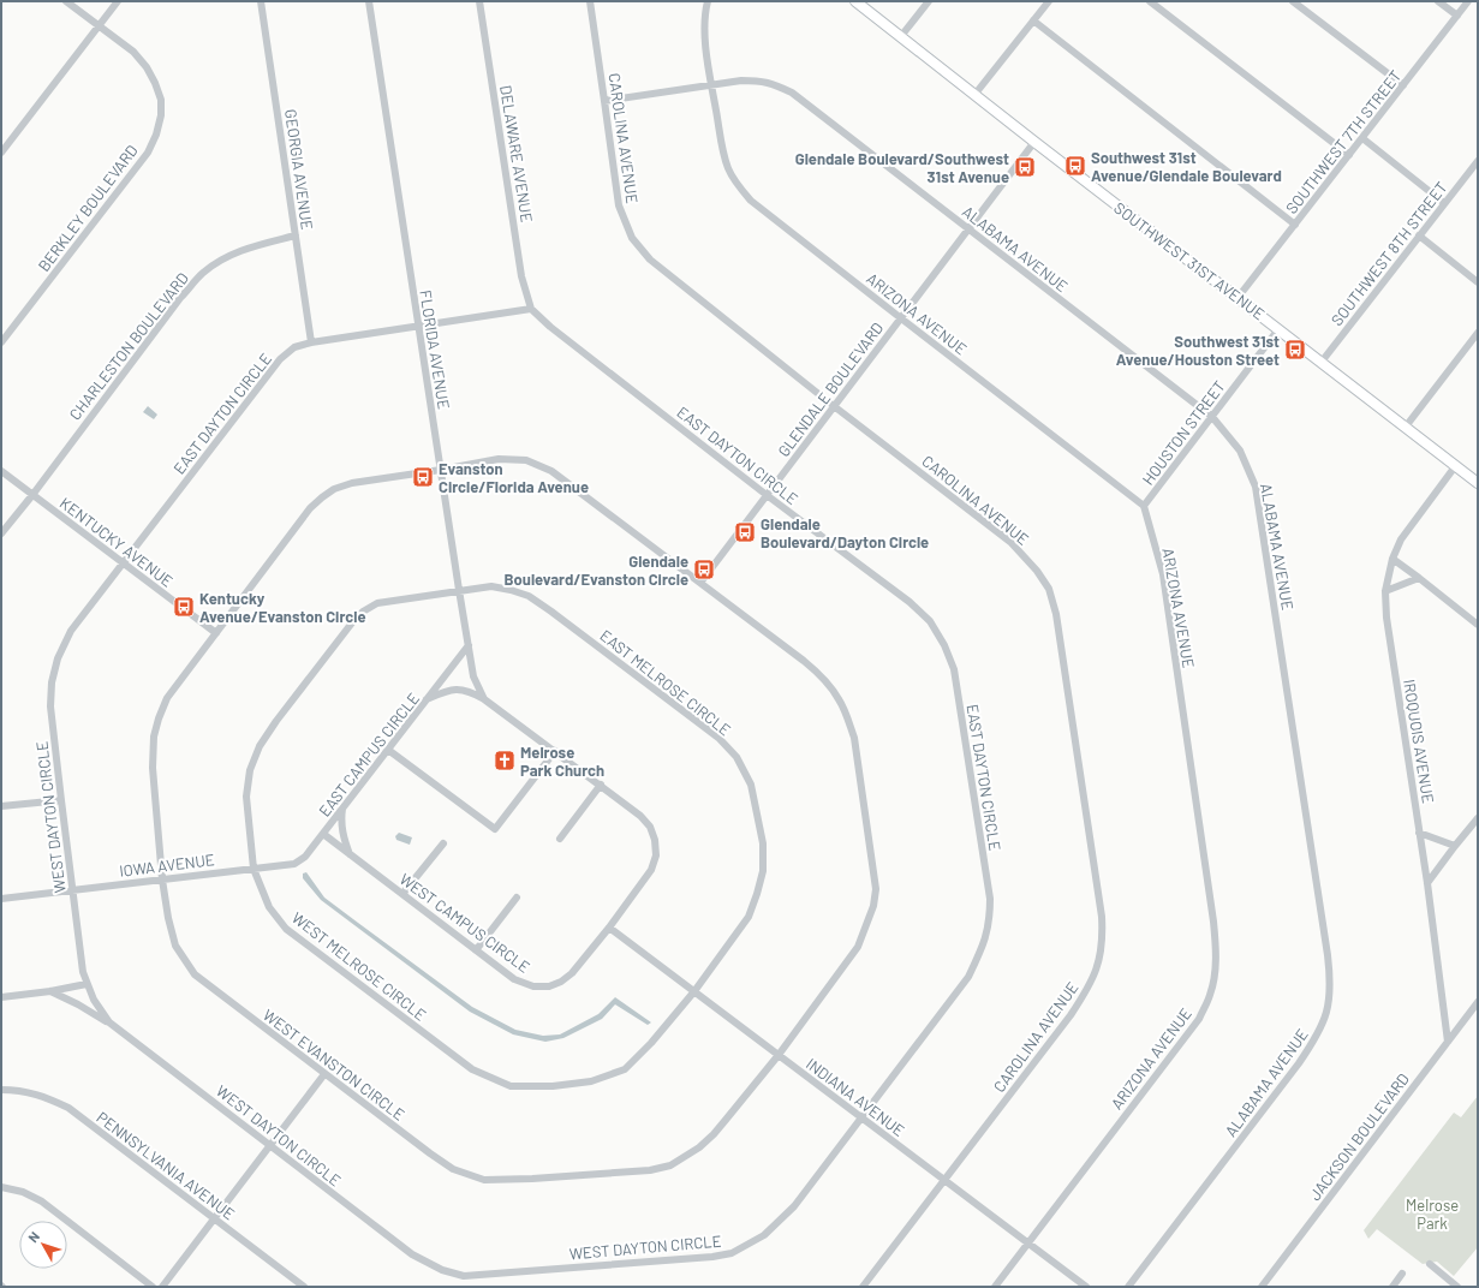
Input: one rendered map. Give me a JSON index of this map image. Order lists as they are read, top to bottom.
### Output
{
  "streets": {
    "main road": ["SOUTHWEST 31ST AVENUE"],
    "street": [
      "CAROLINA AVENUE",
      "SOUTHWEST 7TH STREET",
      "DELAWARE AVENUE",
      "GEORGIA AVENUE",
      "BERKLEY BOULEVARD",
      "ALABAMA AVENUE",
      "SOUTHWEST 8TH STREET",
      "ARIZONA AVENUE",
      "CHARLESTON BOULEVARD",
      "FLORIDA AVENUE",
      "GLENDALE BOULEVARD",
      "EAST DAYTON CIRCLE",
      "HOUSTON STREET",
      "KENTUCKY AVENUE",
      "EAST MELROSE CIRCLE",
      "IROQUOIS AVENUE",
      "EAST CAMPUS CIRCLE",
      "WEST DAYTON CIRCLE",
      "IOWA AVENUE",
      "WEST CAMPUS CIRCLE",
      "WEST MELROSE CIRCLE",
      "WEST EVANSTON CIRCLE",
      "INDIANA AVENUE",
      "JACKSON BOULEVARD",
      "PENNSYLVANIA AVENUE"
    ]
  },
  "crossings": [
    ["CAROLINA AVENUE", "ALABAMA AVENUE"],
    ["CAROLINA AVENUE", "GLENDALE BOULEVARD"],
    ["CAROLINA AVENUE", "INDIANA AVENUE"],
    ["SOUTHWEST 7TH STREET", "SOUTHWEST 31ST AVENUE"],
    ["DELAWARE AVENUE", "EAST DAYTON CIRCLE"],
    ["GEORGIA AVENUE", "CHARLESTON BOULEVARD"],
    ["GEORGIA AVENUE", "EAST DAYTON CIRCLE"],
    ["ALABAMA AVENUE", "ARIZONA AVENUE"],
    ["ALABAMA AVENUE", "GLENDALE BOULEVARD"],
    ["ALABAMA AVENUE", "HOUSTON STREET"],
    ["SOUTHWEST 8TH STREET", "SOUTHWEST 31ST AVENUE"],
    ["SOUTHWEST 31ST AVENUE", "GLENDALE BOULEVARD"],
    ["SOUTHWEST 31ST AVENUE", "HOUSTON STREET"],
    ["SOUTHWEST 31ST AVENUE", "IROQUOIS AVENUE"],
    ["ARIZONA AVENUE", "GLENDALE BOULEVARD"],
    ["ARIZONA AVENUE", "HOUSTON STREET"],
    ["ARIZONA AVENUE", "INDIANA AVENUE"],
    ["CHARLESTON BOULEVARD", "KENTUCKY AVENUE"],
    ["FLORIDA AVENUE", "EAST DAYTON CIRCLE"],
    ["FLORIDA AVENUE", "EAST MELROSE CIRCLE"],
    ["FLORIDA AVENUE", "EAST CAMPUS CIRCLE"],
    ["FLORIDA AVENUE", "WEST EVANSTON CIRCLE"],
    ["GLENDALE BOULEVARD", "EAST DAYTON CIRCLE"],
    ["GLENDALE BOULEVARD", "WEST EVANSTON CIRCLE"],
    ["EAST DAYTON CIRCLE", "KENTUCKY AVENUE"],
    ["EAST DAYTON CIRCLE", "WEST DAYTON CIRCLE"],
    ["EAST DAYTON CIRCLE", "INDIANA AVENUE"],
    ["KENTUCKY AVENUE", "WEST DAYTON CIRCLE"],
    ["KENTUCKY AVENUE", "WEST EVANSTON CIRCLE"],
    ["EAST MELROSE CIRCLE", "WEST MELROSE CIRCLE"],
    ["EAST MELROSE CIRCLE", "INDIANA AVENUE"],
    ["IROQUOIS AVENUE", "JACKSON BOULEVARD"],
    ["EAST CAMPUS CIRCLE", "IOWA AVENUE"],
    ["EAST CAMPUS CIRCLE", "WEST CAMPUS CIRCLE"],
    ["EAST CAMPUS CIRCLE", "INDIANA AVENUE"],
    ["WEST DAYTON CIRCLE", "IOWA AVENUE"],
    ["WEST DAYTON CIRCLE", "INDIANA AVENUE"],
    ["IOWA AVENUE", "WEST CAMPUS CIRCLE"],
    ["IOWA AVENUE", "WEST MELROSE CIRCLE"],
    ["IOWA AVENUE", "WEST EVANSTON CIRCLE"],
    ["WEST CAMPUS CIRCLE", "INDIANA AVENUE"],
    ["WEST MELROSE CIRCLE", "INDIANA AVENUE"],
    ["WEST EVANSTON CIRCLE", "INDIANA AVENUE"]
  ],
  "parks": ["Melrose Park"],
  "places": {
    "bus stop": [
      "Southwest 31st Avenue/Glendale Boulevard",
      "Glendale Boulevard/Southwest 31st Avenue",
      "Southwest 31st Avenue/Houston Street",
      "Evanston Circle/Florida Avenue",
      "Glendale Boulevard/Dayton Circle",
      "Glendale Boulevard/Evanston Circle",
      "Kentucky Avenue/Evanston Circle"
    ],
    "church": ["Melrose Park Church"]
  },
  "north": "top left"
}
